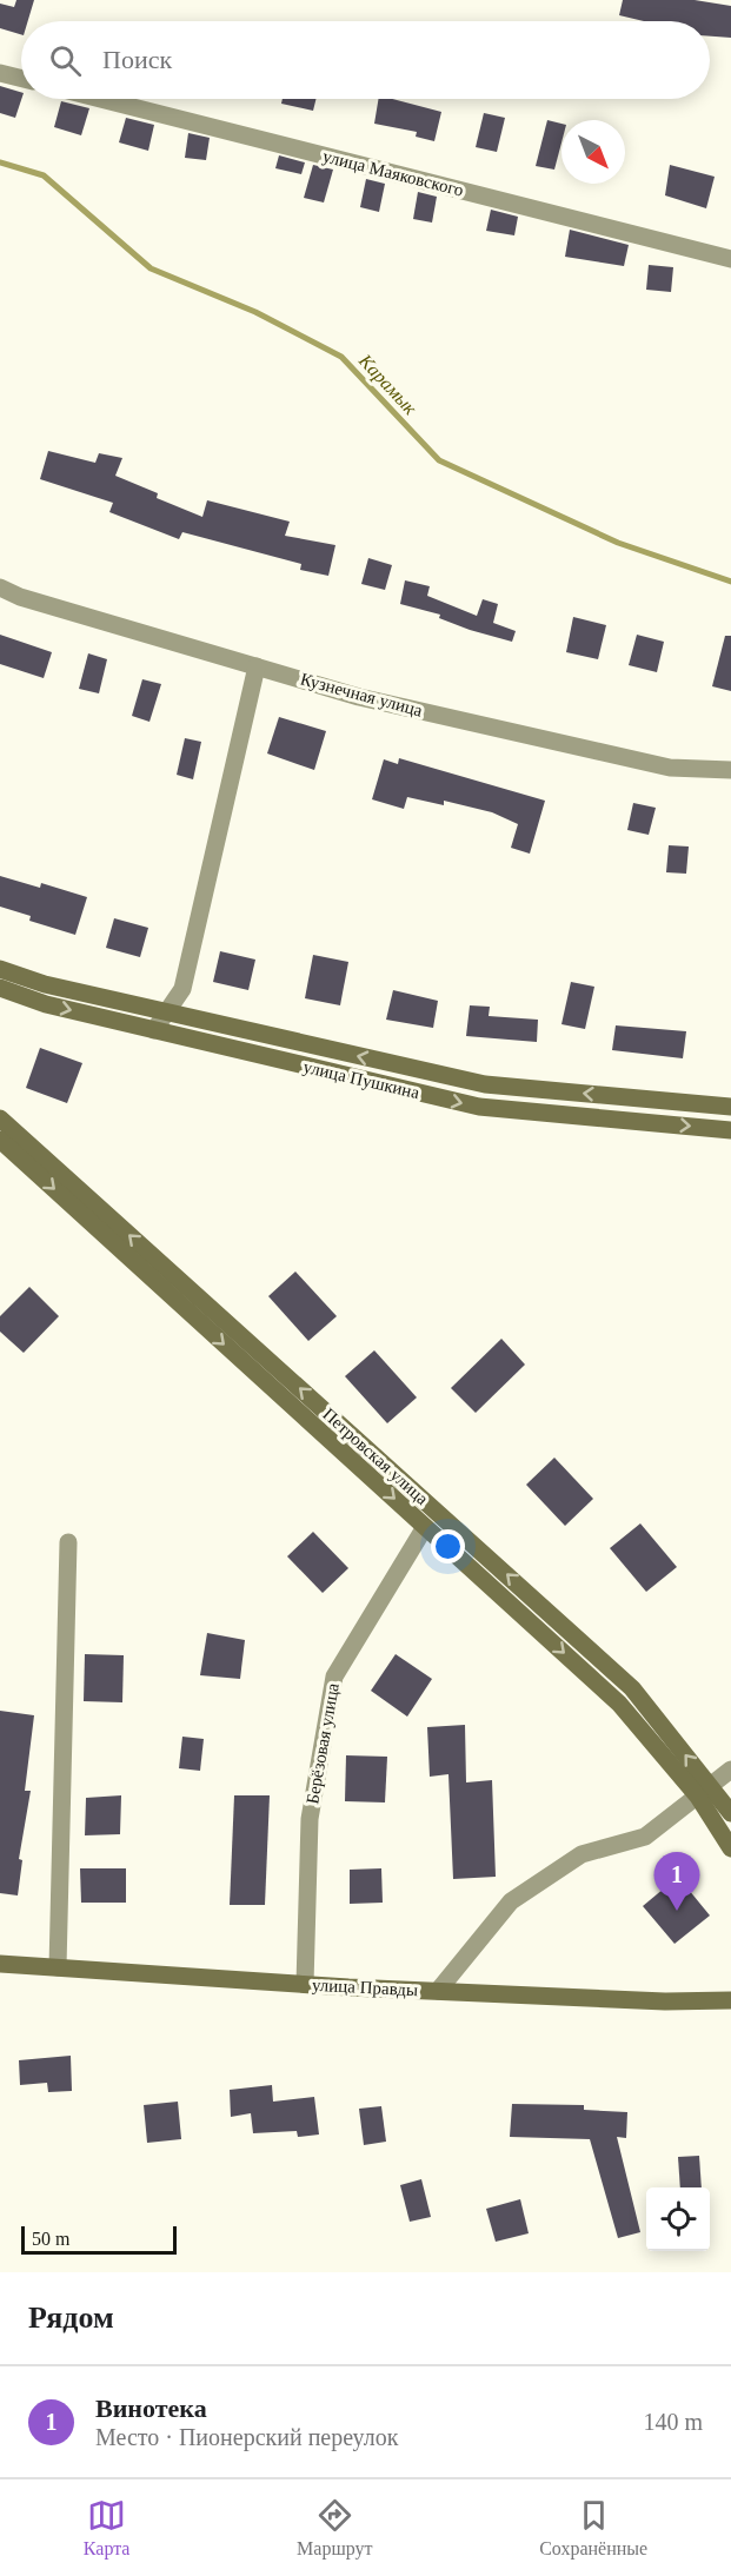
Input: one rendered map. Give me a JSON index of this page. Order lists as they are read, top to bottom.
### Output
{
  "streets": {
    "street": [
      "улица Маяковского",
      "Кузнечная улица",
      "улица Пушкина",
      "Петровская улица",
      "Берёзовая улица",
      "улица Правды"
    ]
  },
  "crossings": [
    ["Берёзовая улица", "улица Правды"]
  ],
  "water": ["Карамык"],
  "scale_bar": "50 m",
  "north": "bottom right",
  "page": {
    "search": "Поиск",
    "pins": "1",
    "scale": "50 m",
    "heading": "Рядом",
    "list": [
      {
        "mark": "1",
        "name": "Винотека",
        "note": "Место · Пионерский переулок",
        "value": "140 m"
      }
    ],
    "nav": ["Карта", "Маршрут", "Сохранённые"]
  }
}
